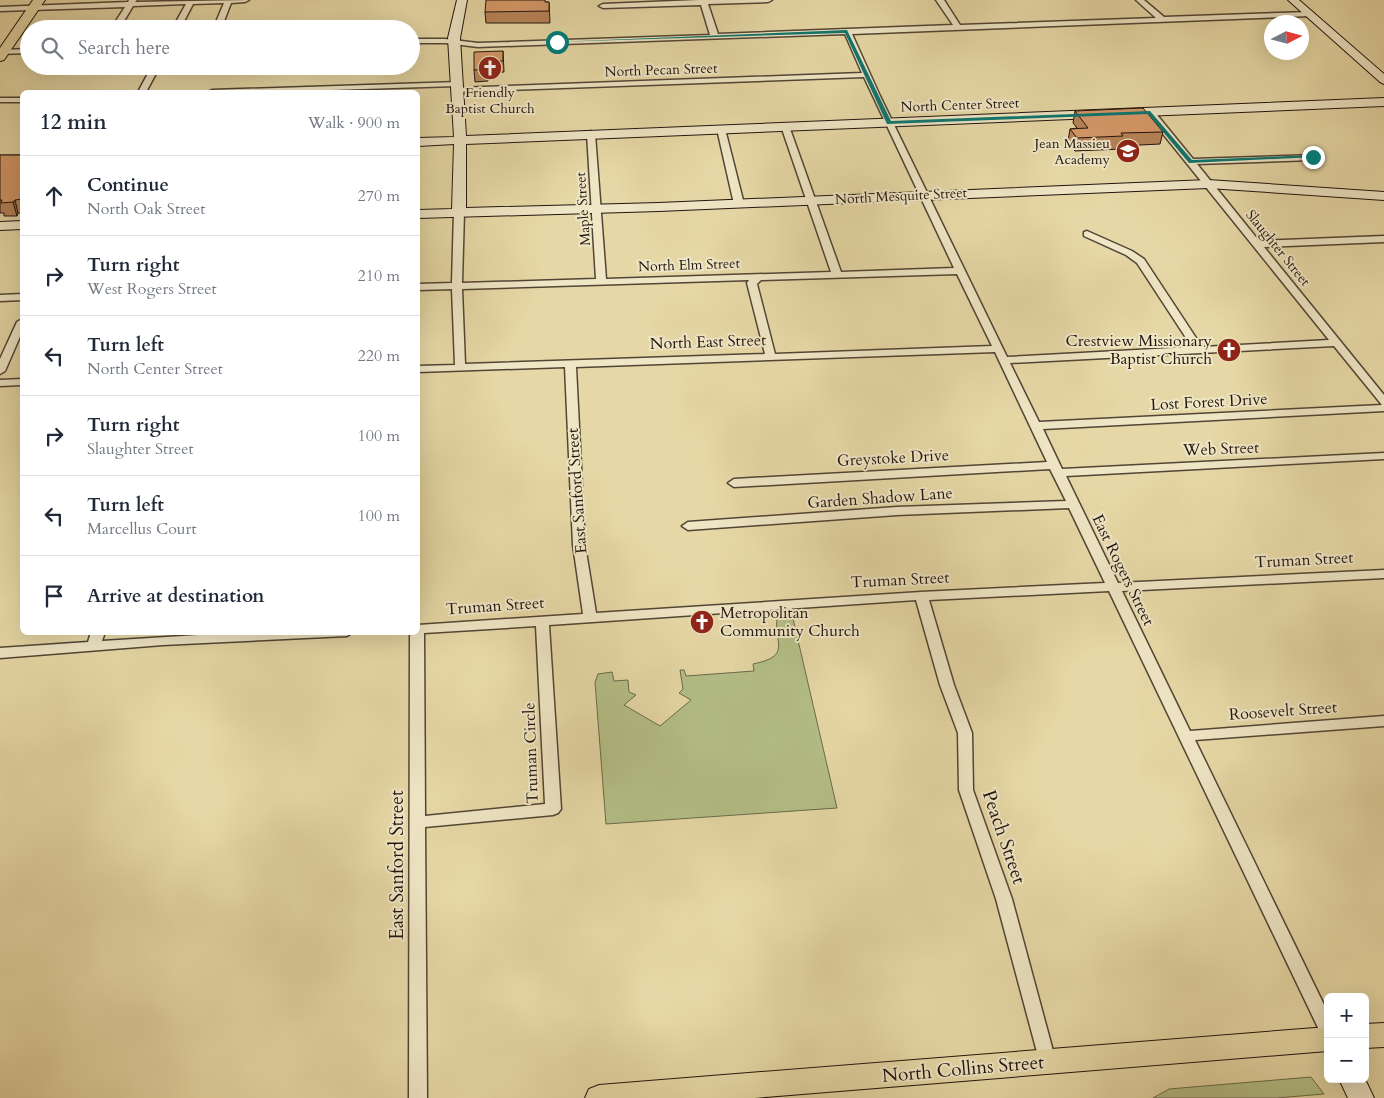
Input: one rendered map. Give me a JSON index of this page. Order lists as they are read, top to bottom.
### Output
{
  "streets": {
    "main road": ["North Center Street", "North Mesquite Street", "North Collins Street"],
    "street": [
      "North Pecan Street",
      "Maple Street",
      "Slaughter Street",
      "North Elm Street",
      "North East Street",
      "Lost Forest Drive",
      "Web Street",
      "Greystoke Drive",
      "East Sanford Street",
      "Garden Shadow Lane",
      "Truman Street",
      "East Rogers Street",
      "Roosevelt Street",
      "Truman Circle",
      "Peach Street"
    ]
  },
  "crossings": [
    ["North Pecan Street", "East Rogers Street"],
    ["North Center Street", "Maple Street"],
    ["North Center Street", "Slaughter Street"],
    ["North Center Street", "East Rogers Street"],
    ["North Mesquite Street", "Maple Street"],
    ["North Mesquite Street", "Slaughter Street"],
    ["North Mesquite Street", "East Rogers Street"],
    ["Maple Street", "North Elm Street"],
    ["Slaughter Street", "North East Street"],
    ["North Elm Street", "East Rogers Street"],
    ["North East Street", "East Sanford Street"],
    ["North East Street", "East Rogers Street"],
    ["Lost Forest Drive", "East Rogers Street"],
    ["Web Street", "Greystoke Drive"],
    ["Web Street", "East Rogers Street"],
    ["Greystoke Drive", "East Rogers Street"],
    ["East Sanford Street", "Truman Street"],
    ["East Sanford Street", "Truman Circle"],
    ["Garden Shadow Lane", "East Rogers Street"],
    ["Truman Street", "East Rogers Street"],
    ["Truman Street", "Truman Circle"],
    ["Truman Street", "Peach Street"],
    ["East Rogers Street", "Roosevelt Street"],
    ["Peach Street", "North Collins Street"]
  ],
  "places": {
    "church": ["Friendly Baptist Church", "Crestview Missionary Baptist Church", "Metropolitan Community Church"],
    "school or university": ["Jean Massieu Academy"]
  },
  "north": "right",
  "page": {
    "search": "Search here",
    "heading": ["12 min", "Walk · 900 m"],
    "list": [
      ["Continue", "North Oak Street", "270 m"],
      ["Turn right", "West Rogers Street", "210 m"],
      ["Turn left", "North Center Street", "220 m"],
      ["Turn right", "Slaughter Street", "100 m"],
      ["Turn left", "Marcellus Court", "100 m"],
      "Arrive at destination"
    ],
    "map_buttons": ["+", "−"]
  }
}
